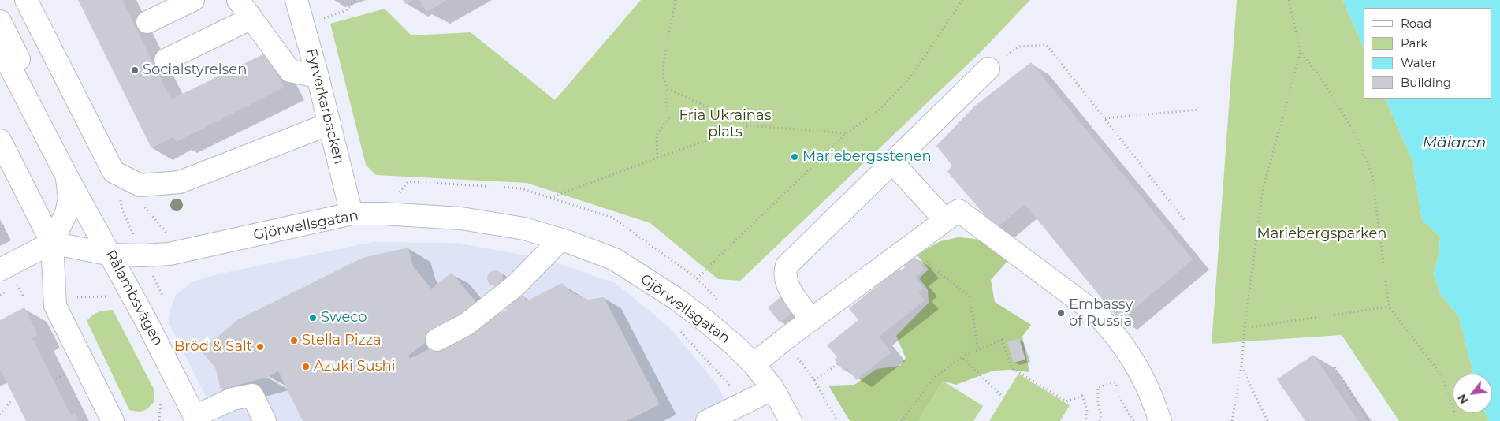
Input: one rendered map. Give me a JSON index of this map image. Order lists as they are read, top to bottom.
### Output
{
  "streets": {
    "street": ["Fyrverkarbacken", "Gjörwellsgatan", "Rålambsvägen"]
  },
  "crossings": [
    ["Fyrverkarbacken", "Gjörwellsgatan"],
    ["Gjörwellsgatan", "Rålambsvägen"]
  ],
  "water": ["Mälaren"],
  "parks": ["Fria Ukrainas plats", "Mariebergsparken"],
  "places": [
    "Socialstyrelsen",
    "Mariebergsstenen",
    "Embassy of Russia",
    "Sweco",
    "Stella Pizza",
    "Bröd & Salt",
    "Azuki Sushi"
  ],
  "legend": [
    "Road",
    "Park",
    "Water",
    "Building"
  ],
  "north": "bottom left"
}
